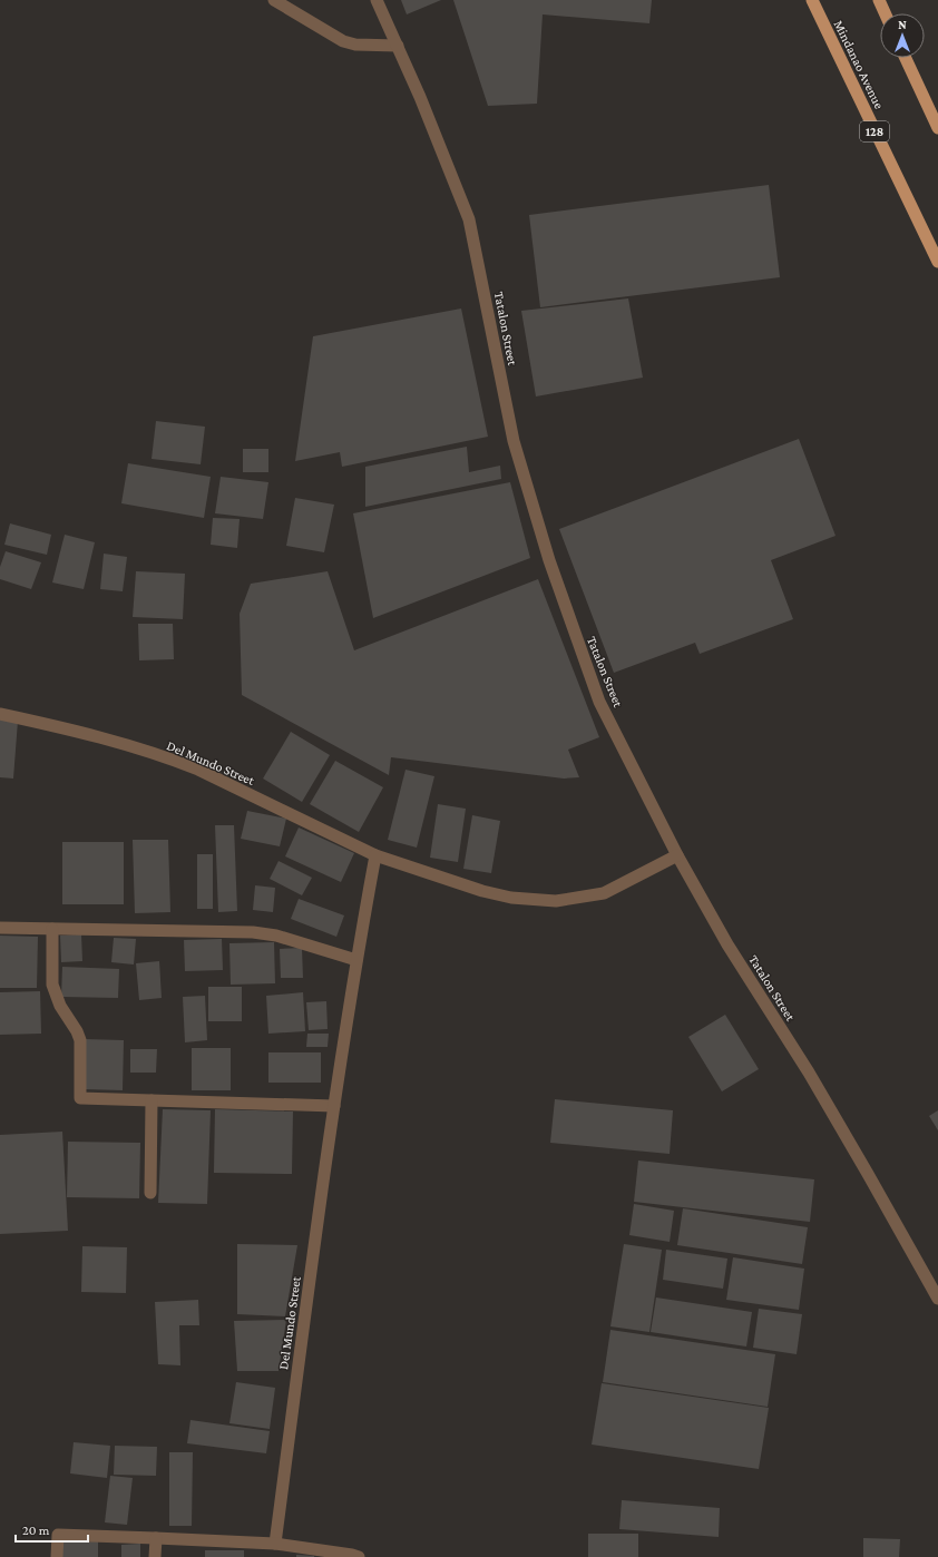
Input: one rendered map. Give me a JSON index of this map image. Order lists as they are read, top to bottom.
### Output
{
  "streets": {
    "main road": ["Mindanao Avenue", "128"],
    "street": ["Tatalon Street", "Del Mundo Street"]
  },
  "crossings": [
    ["Tatalon Street", "Del Mundo Street"]
  ],
  "scale_bar": "20 m",
  "north": "top"
}
